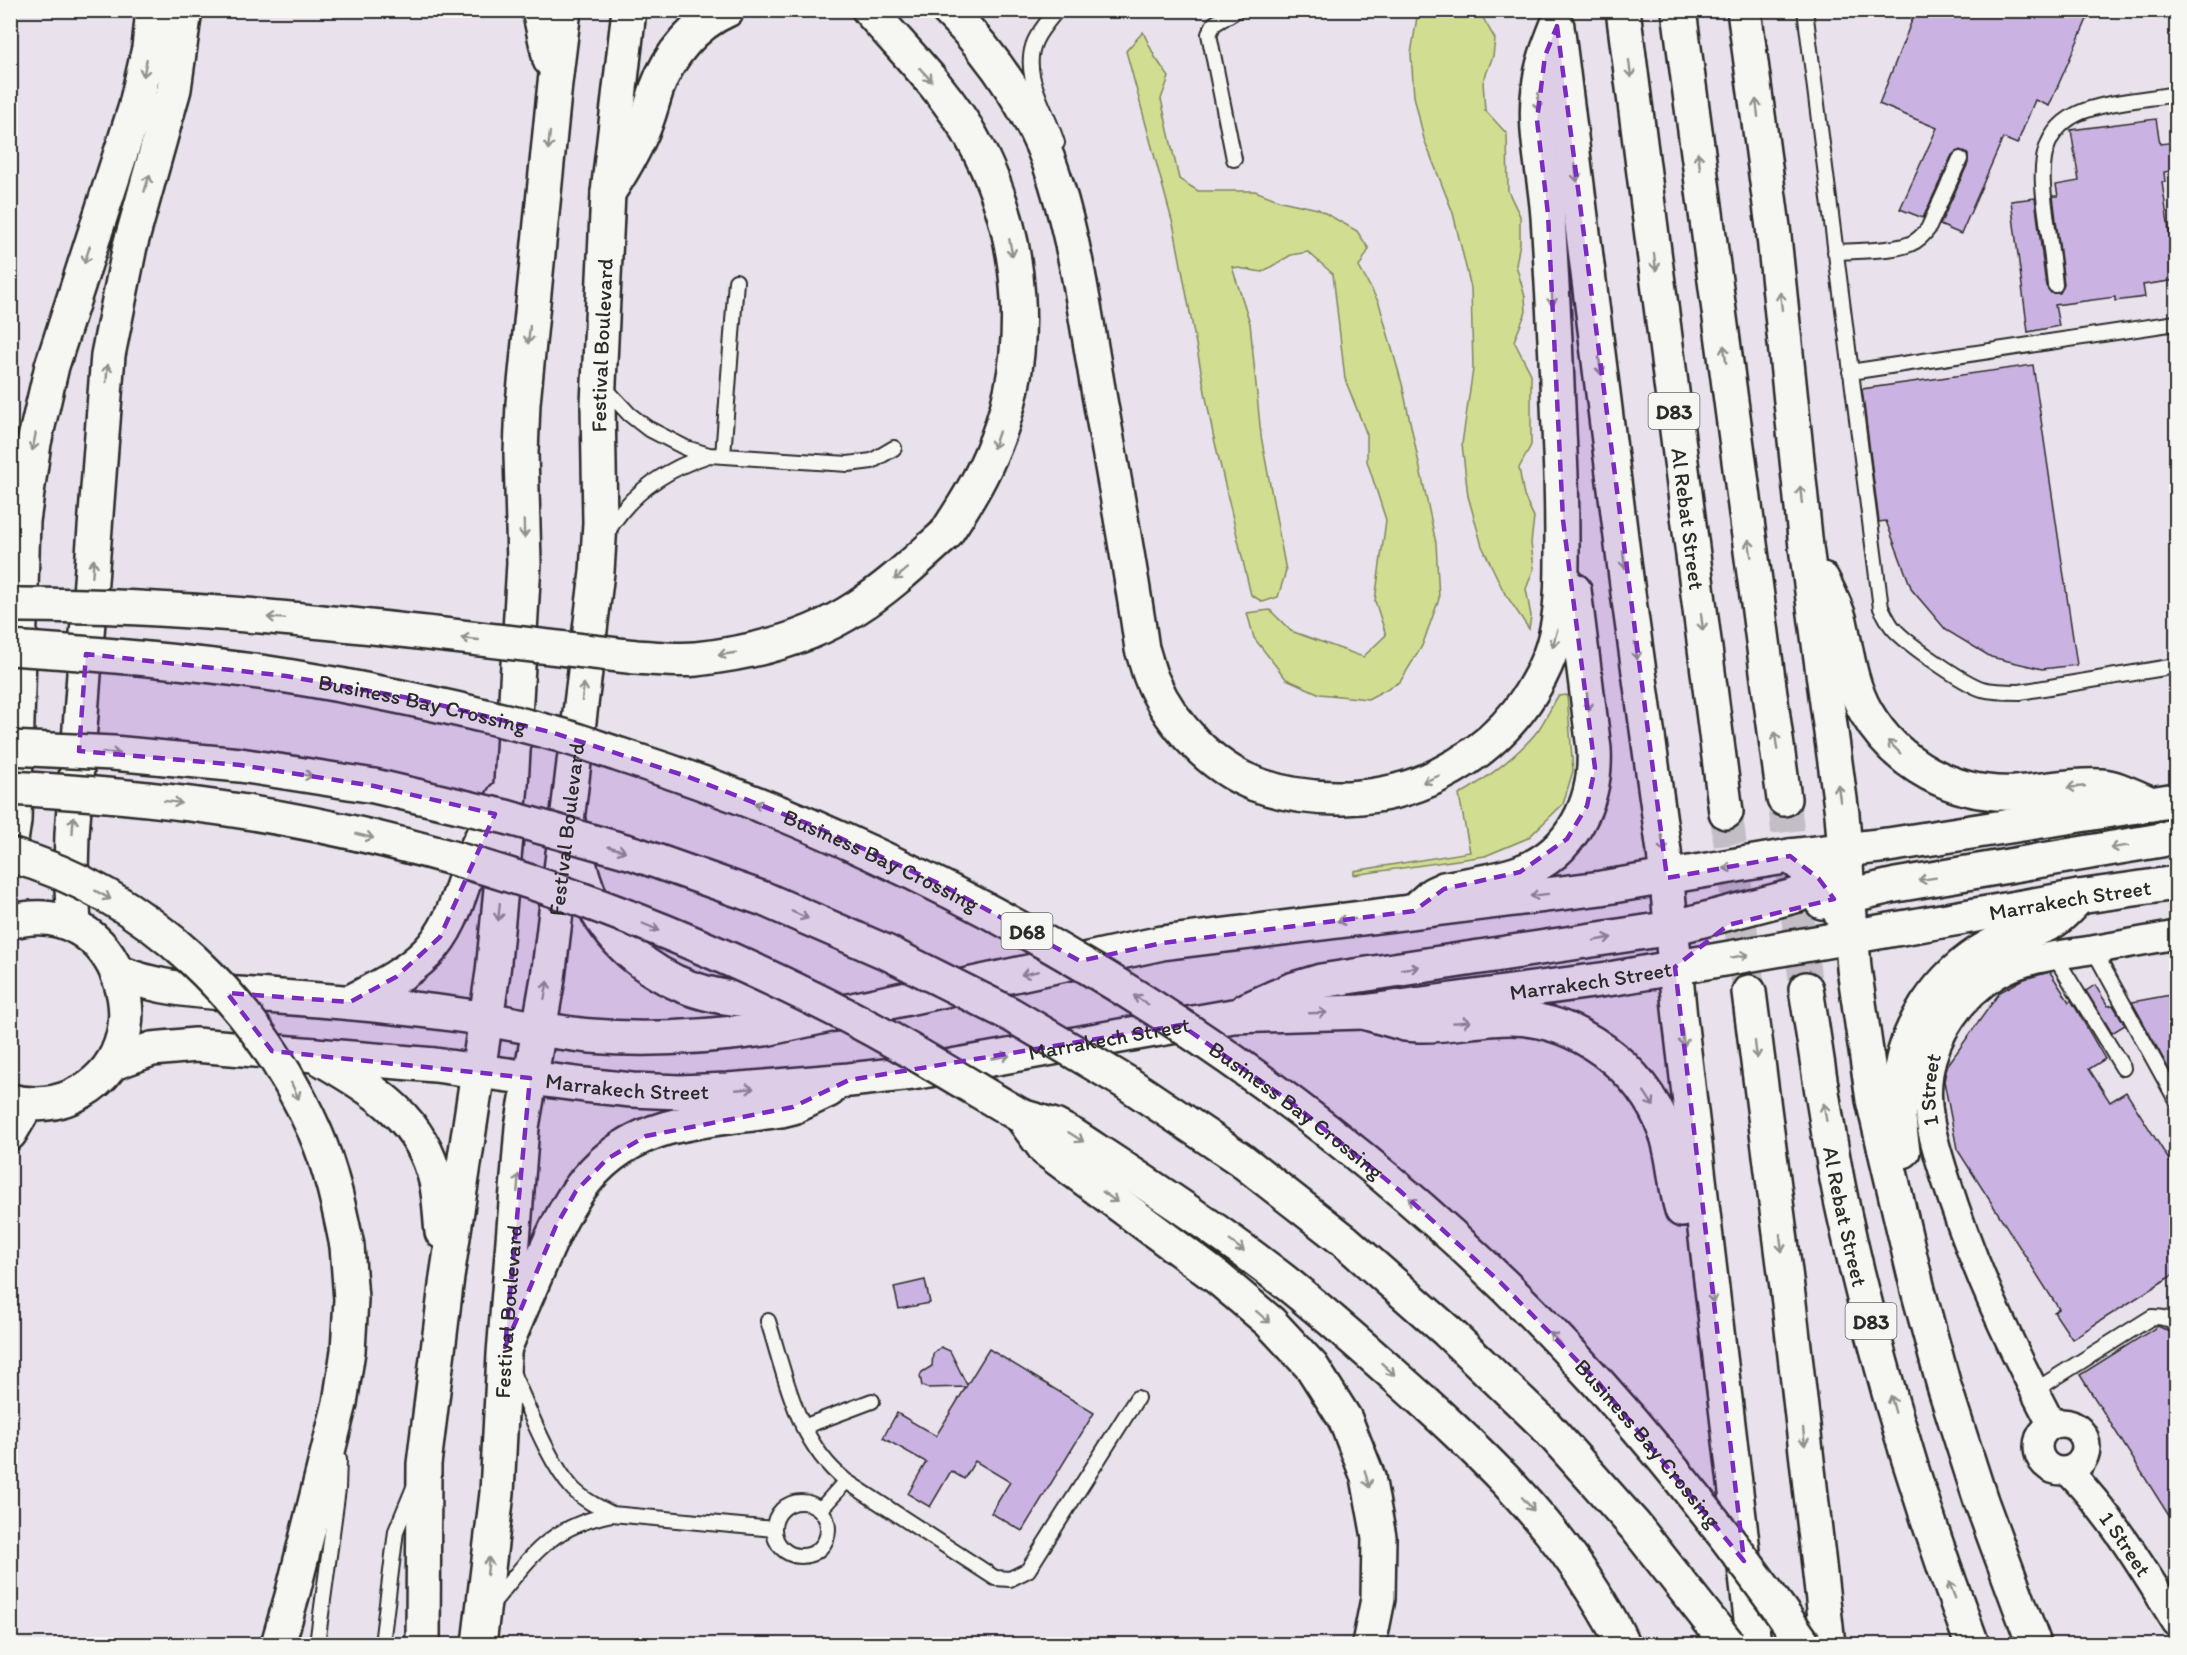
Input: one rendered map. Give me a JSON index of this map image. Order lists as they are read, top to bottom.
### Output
{
  "streets": {
    "main road": [
      "Festival Boulevard",
      "D83",
      "Al Rebat Street",
      "Business Bay Crossing",
      "Marrakech Street",
      "D68"
    ],
    "street": ["1 Street"]
  },
  "crossings": [
    ["Festival Boulevard", "Marrakech Street"]
  ]
}
